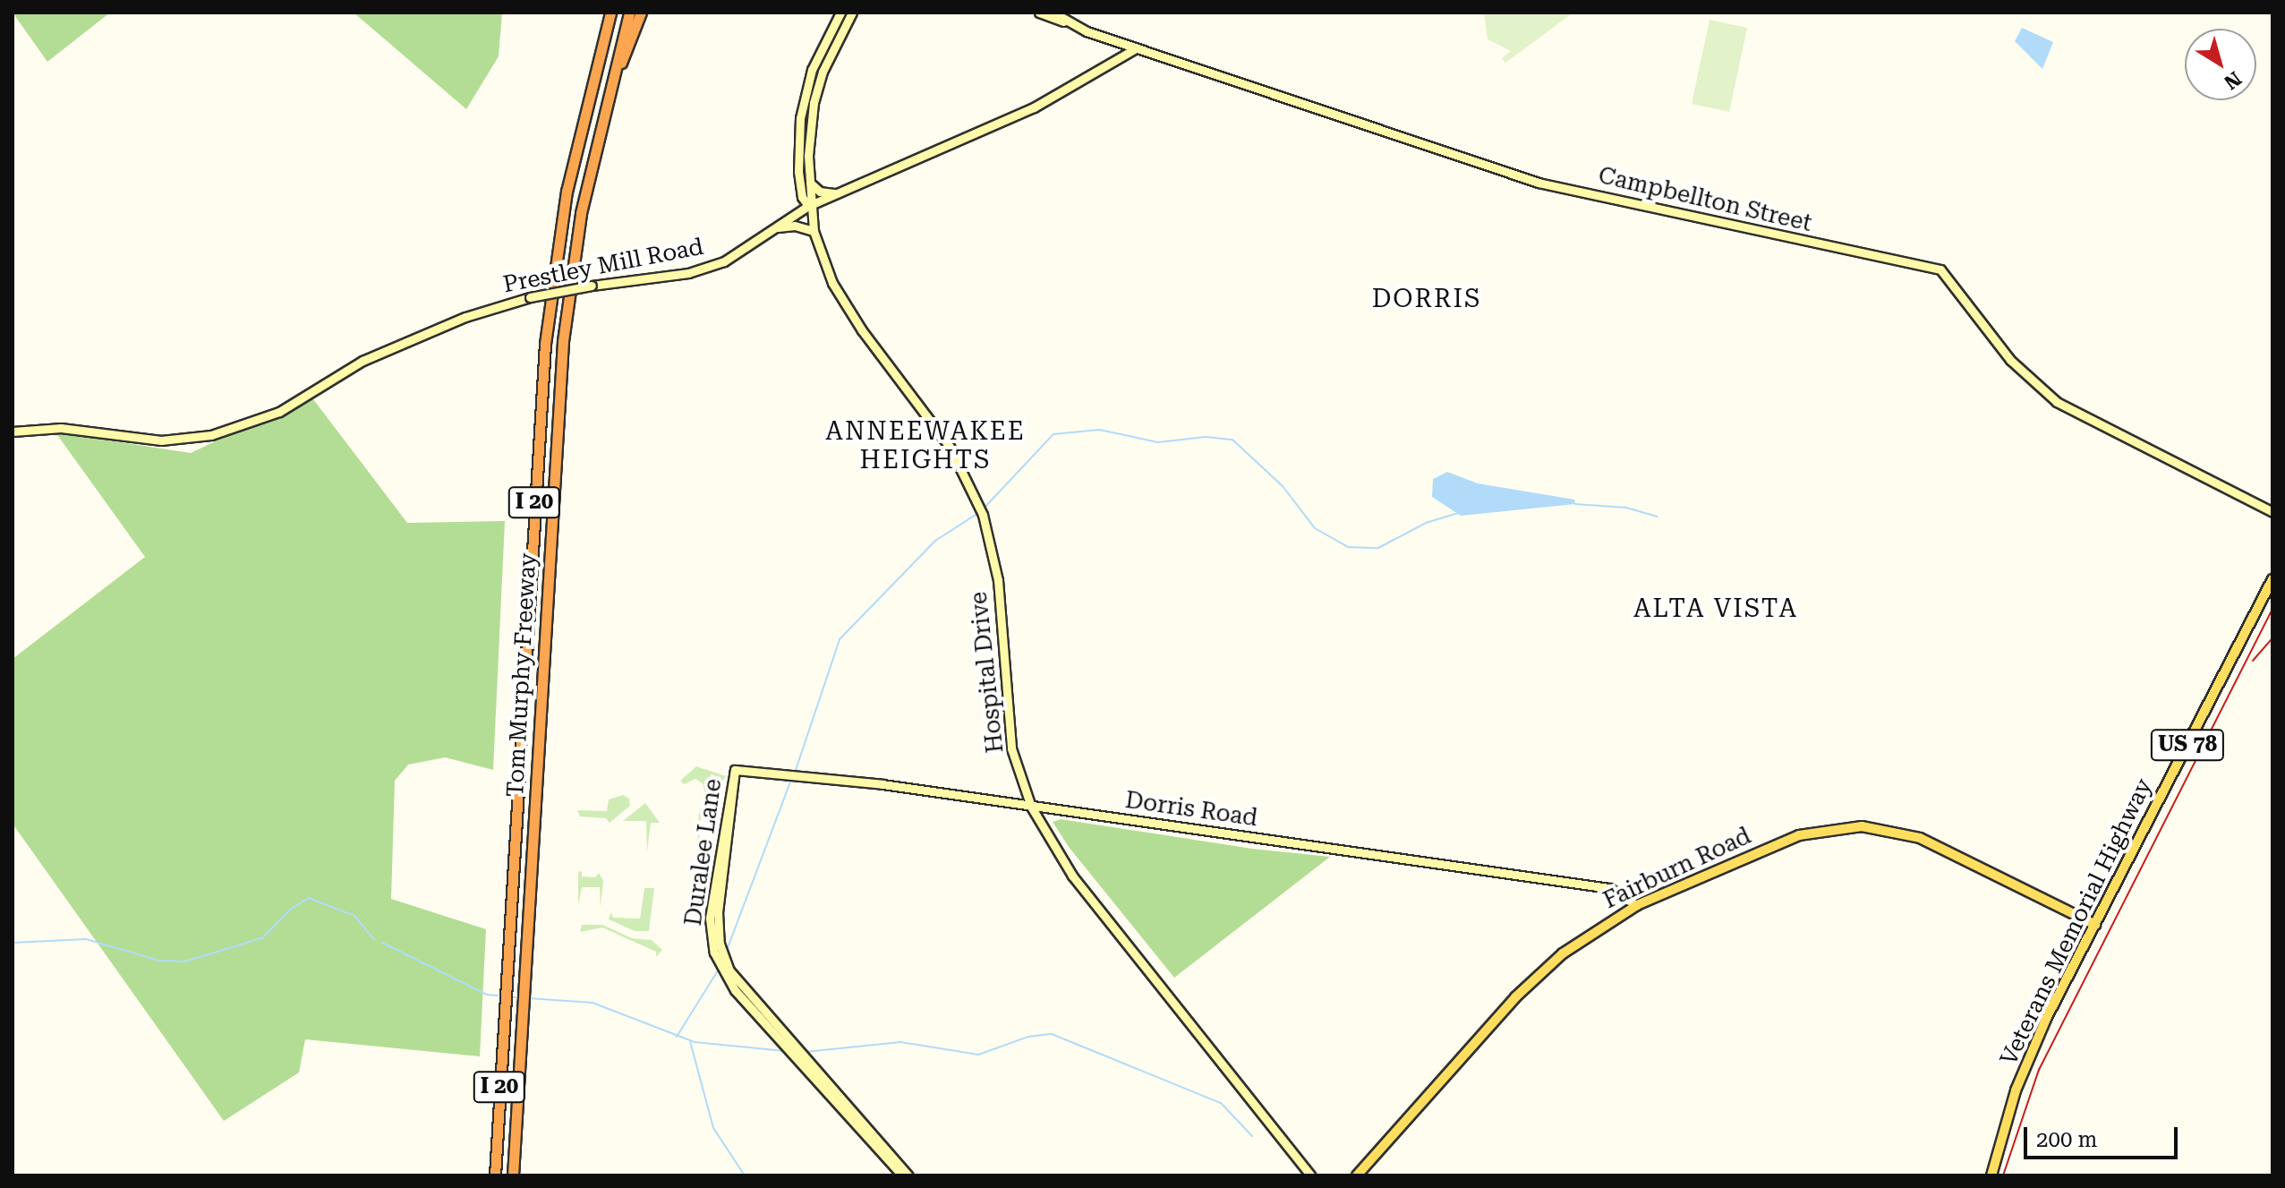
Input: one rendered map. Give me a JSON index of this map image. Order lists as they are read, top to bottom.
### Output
{
  "streets": {
    "highway": ["I 20", "Tom Murphy Freeway"],
    "main road": ["US 78", "Fairburn Road", "Veterans Memorial Highway"],
    "street": [
      "Campbellton Street",
      "Prestley Mill Road",
      "Hospital Drive",
      "Dorris Road",
      "Duralee Lane"
    ]
  },
  "crossings": [
    ["Campbellton Street", "Prestley Mill Road"],
    ["Prestley Mill Road", "Hospital Drive"],
    ["Hospital Drive", "Dorris Road"],
    ["Dorris Road", "Duralee Lane"],
    ["Dorris Road", "Fairburn Road"],
    ["Fairburn Road", "Veterans Memorial Highway"]
  ],
  "districts": ["DORRIS", "ANNEEWAKEE HEIGHTS", "ALTA VISTA"],
  "scale_bar": "200 m",
  "north": "bottom right"
}
